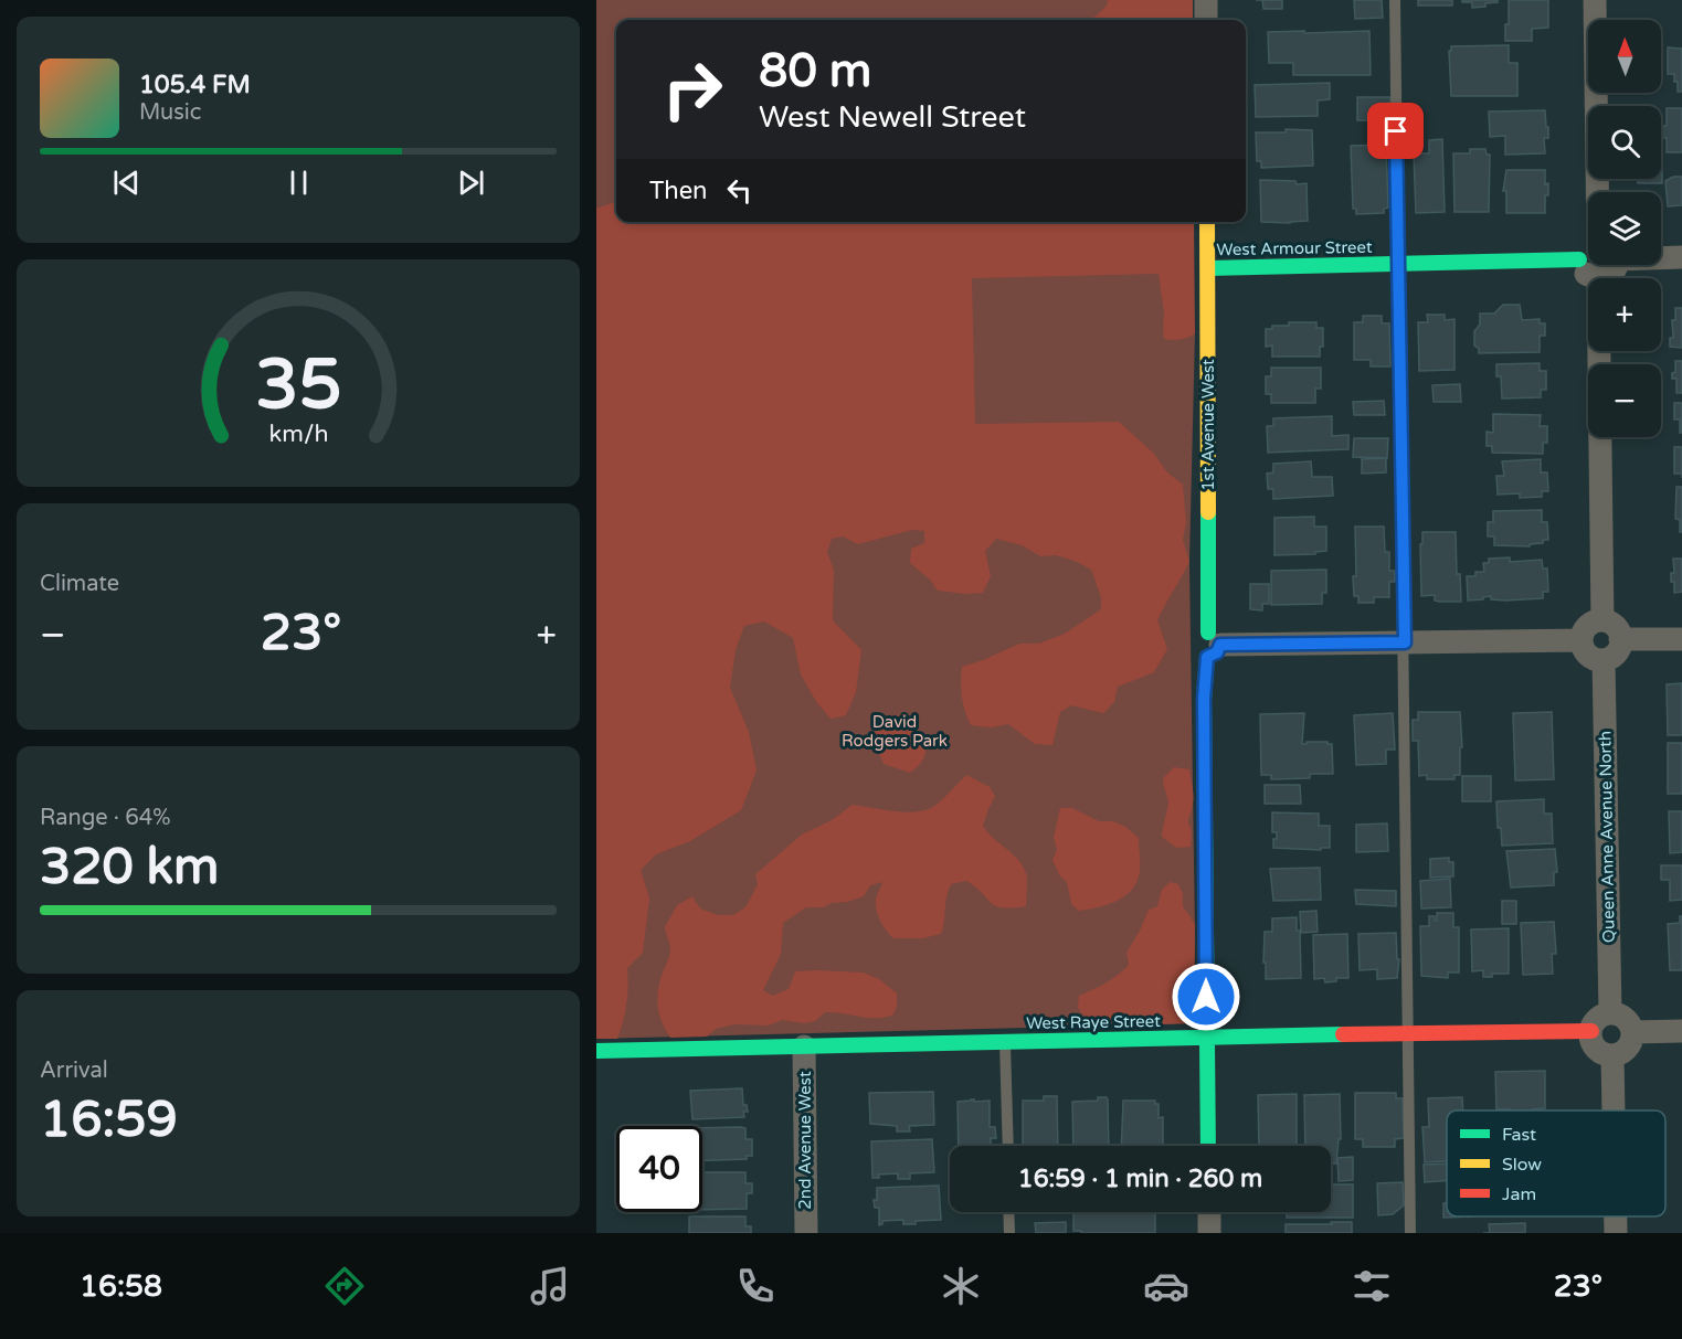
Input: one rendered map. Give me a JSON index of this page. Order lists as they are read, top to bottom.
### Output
{
  "streets": {
    "street": [
      "West Armour Street",
      "1st Avenue West",
      "Queen Anne Avenue North",
      "West Raye Street",
      "2nd Avenue West"
    ]
  },
  "crossings": [
    ["West Armour Street", "1st Avenue West"],
    ["1st Avenue West", "West Raye Street"],
    ["Queen Anne Avenue North", "West Raye Street"],
    ["West Raye Street", "2nd Avenue West"]
  ],
  "parks": ["David Rodgers Park"],
  "legend": ["Fast", "Slow", "Jam"],
  "north": "top",
  "page": {
    "map_buttons": ["+", "−"],
    "turn": ["80 m", "West Newell Street"],
    "song": ["105.4 FM", "Music"],
    "then": "Then",
    "tile": [
      "Climate",
      ["Range · 64%", "320 km"],
      ["Arrival", "16:59"]
    ],
    "heat": ["−", "23°", "+"],
    "limit": "40",
    "trip": "16:59 · 1 min · 260 m",
    "tabs": ["16:58", "23°"],
    "gauge": ["35", "km/h"]
  }
}
